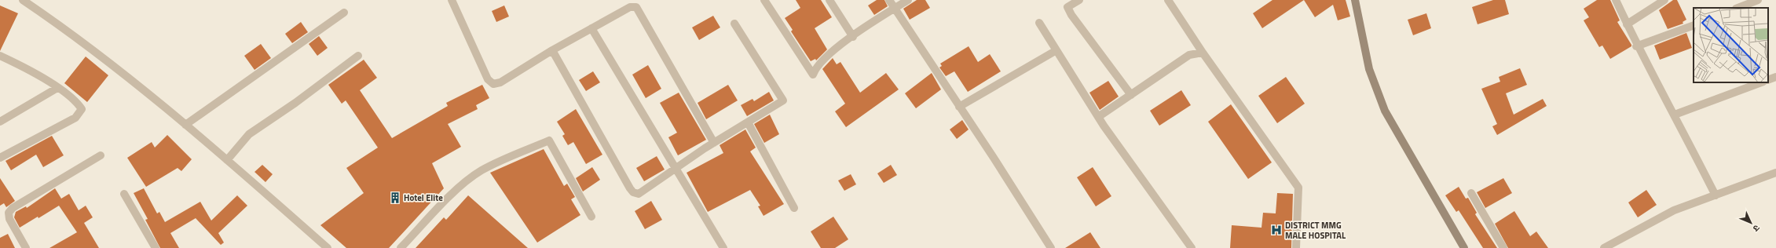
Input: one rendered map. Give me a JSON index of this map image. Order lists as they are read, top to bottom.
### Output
{
  "places": {
    "building": ["Hotel Elite"],
    "hospital": ["DISTRICT MMG MALE HOSPITAL"]
  },
  "north": "bottom right"
}
